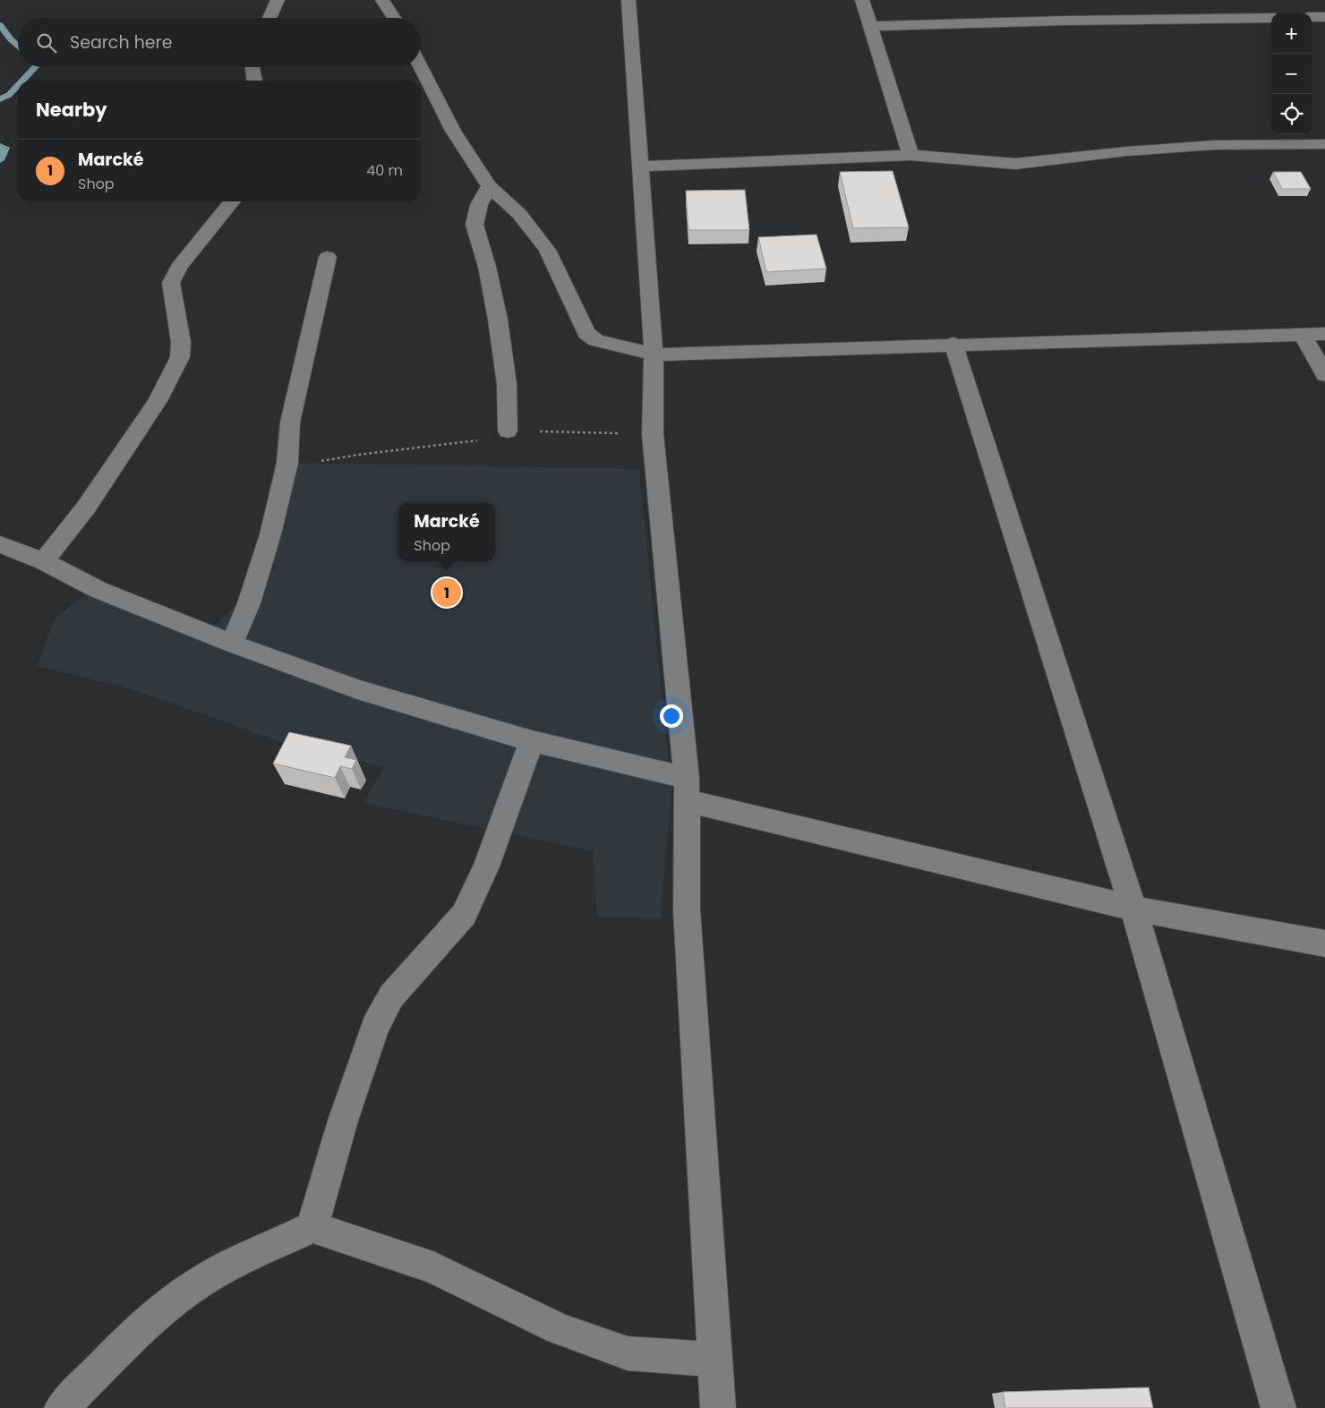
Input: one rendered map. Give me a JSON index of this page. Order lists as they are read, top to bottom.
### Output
{
  "page": {
    "map_buttons": ["+", "−"],
    "search": "Search here",
    "heading": "Nearby",
    "list": [
      {
        "mark": "1",
        "name": "Marcké",
        "note": "Shop",
        "value": "40 m"
      }
    ],
    "popup": ["Marcké", "Shop"],
    "pins": "1"
  }
}
